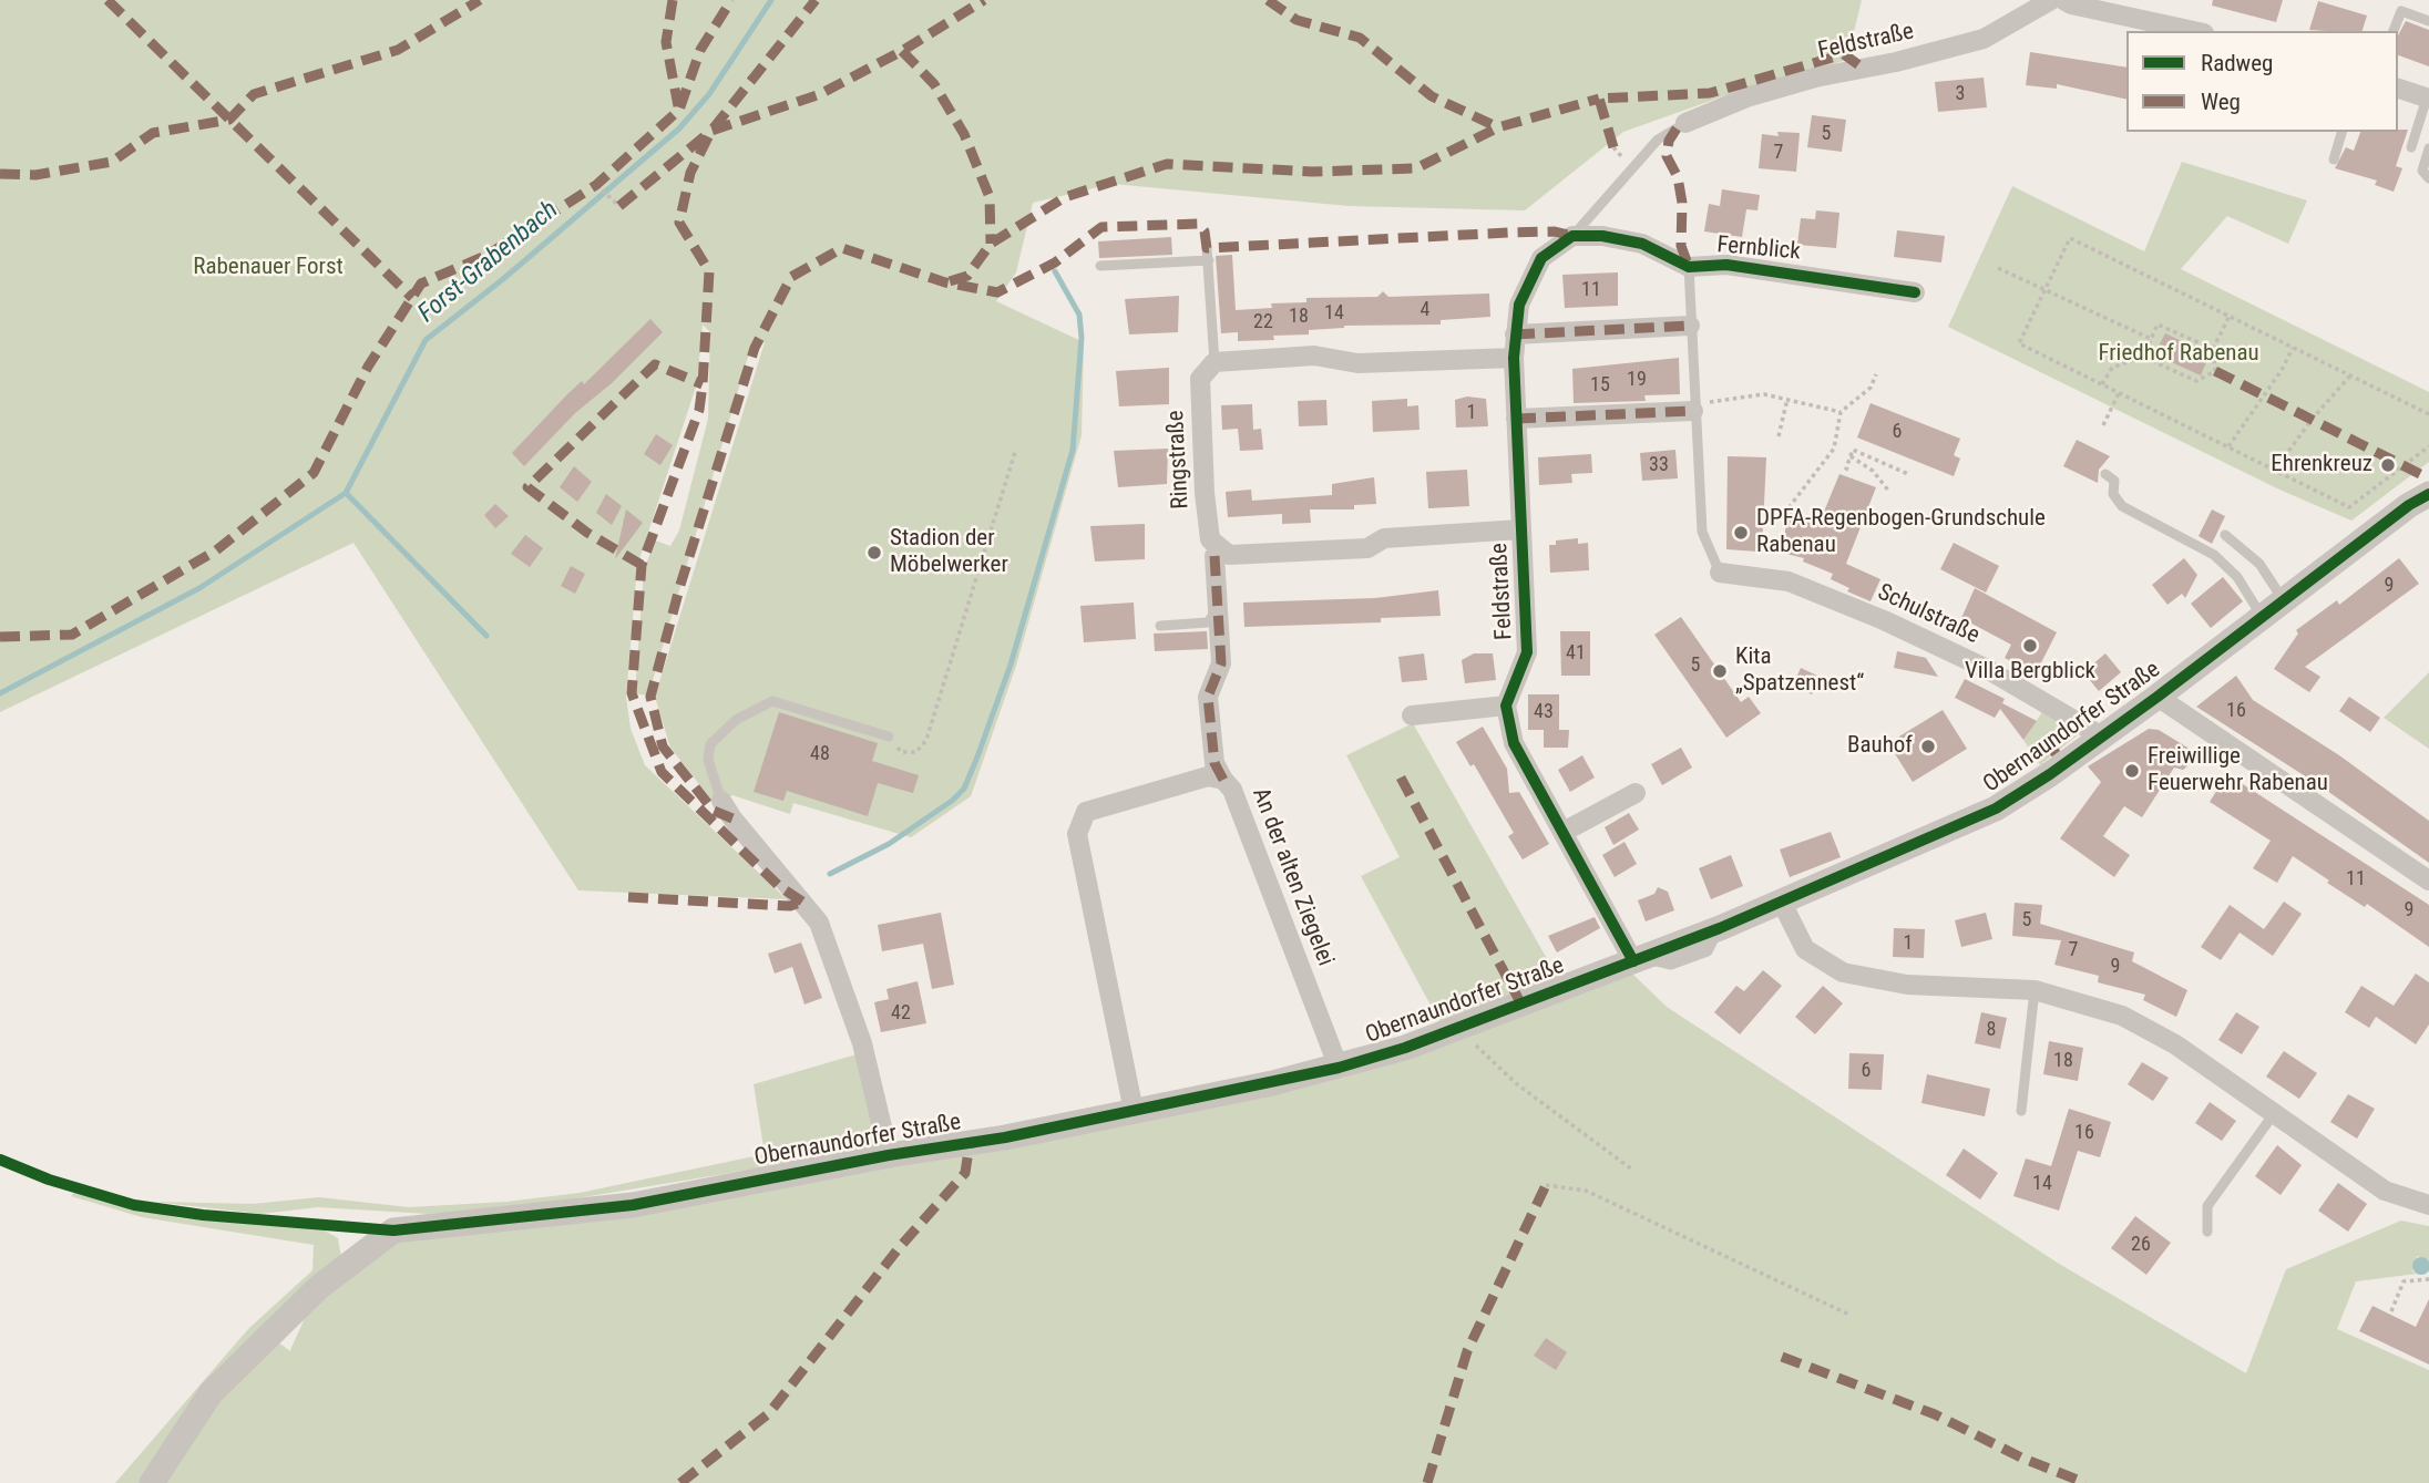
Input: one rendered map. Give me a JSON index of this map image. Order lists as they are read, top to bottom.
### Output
{
  "streets": {
    "street": [
      "Feldstraße",
      "Fernblick",
      "Ringstraße",
      "Schulstraße",
      "Obernaundorfer Straße",
      "An der alten Ziegelei"
    ]
  },
  "crossings": [
    ["Feldstraße", "Fernblick"],
    ["Ringstraße", "An der alten Ziegelei"],
    ["Schulstraße", "Obernaundorfer Straße"],
    ["Obernaundorfer Straße", "An der alten Ziegelei"]
  ],
  "water": ["Forst-Grabenbach"],
  "parks": ["Rabenauer Forst", "Friedhof Rabenau"],
  "places": [
    "Ehrenkreuz",
    "DPFA-Regenbogen-Grundschule Rabenau",
    "Stadion der Möbelwerker",
    "Villa Bergblick",
    "Kita „Spatzennest“",
    "Bauhof",
    "Freiwillige Feuerwehr Rabenau"
  ],
  "house_numbers": [
    "3",
    "5",
    "7",
    "11",
    "4",
    "14",
    "18",
    "22",
    "19",
    "15",
    "1",
    "6",
    "33",
    "9",
    "41",
    "5",
    "16",
    "43",
    "48",
    "11",
    "9",
    "5",
    "1",
    "7",
    "9",
    "42",
    "8",
    "18",
    "6",
    "16",
    "14",
    "26"
  ],
  "legend": ["Radweg", "Weg"]
}
